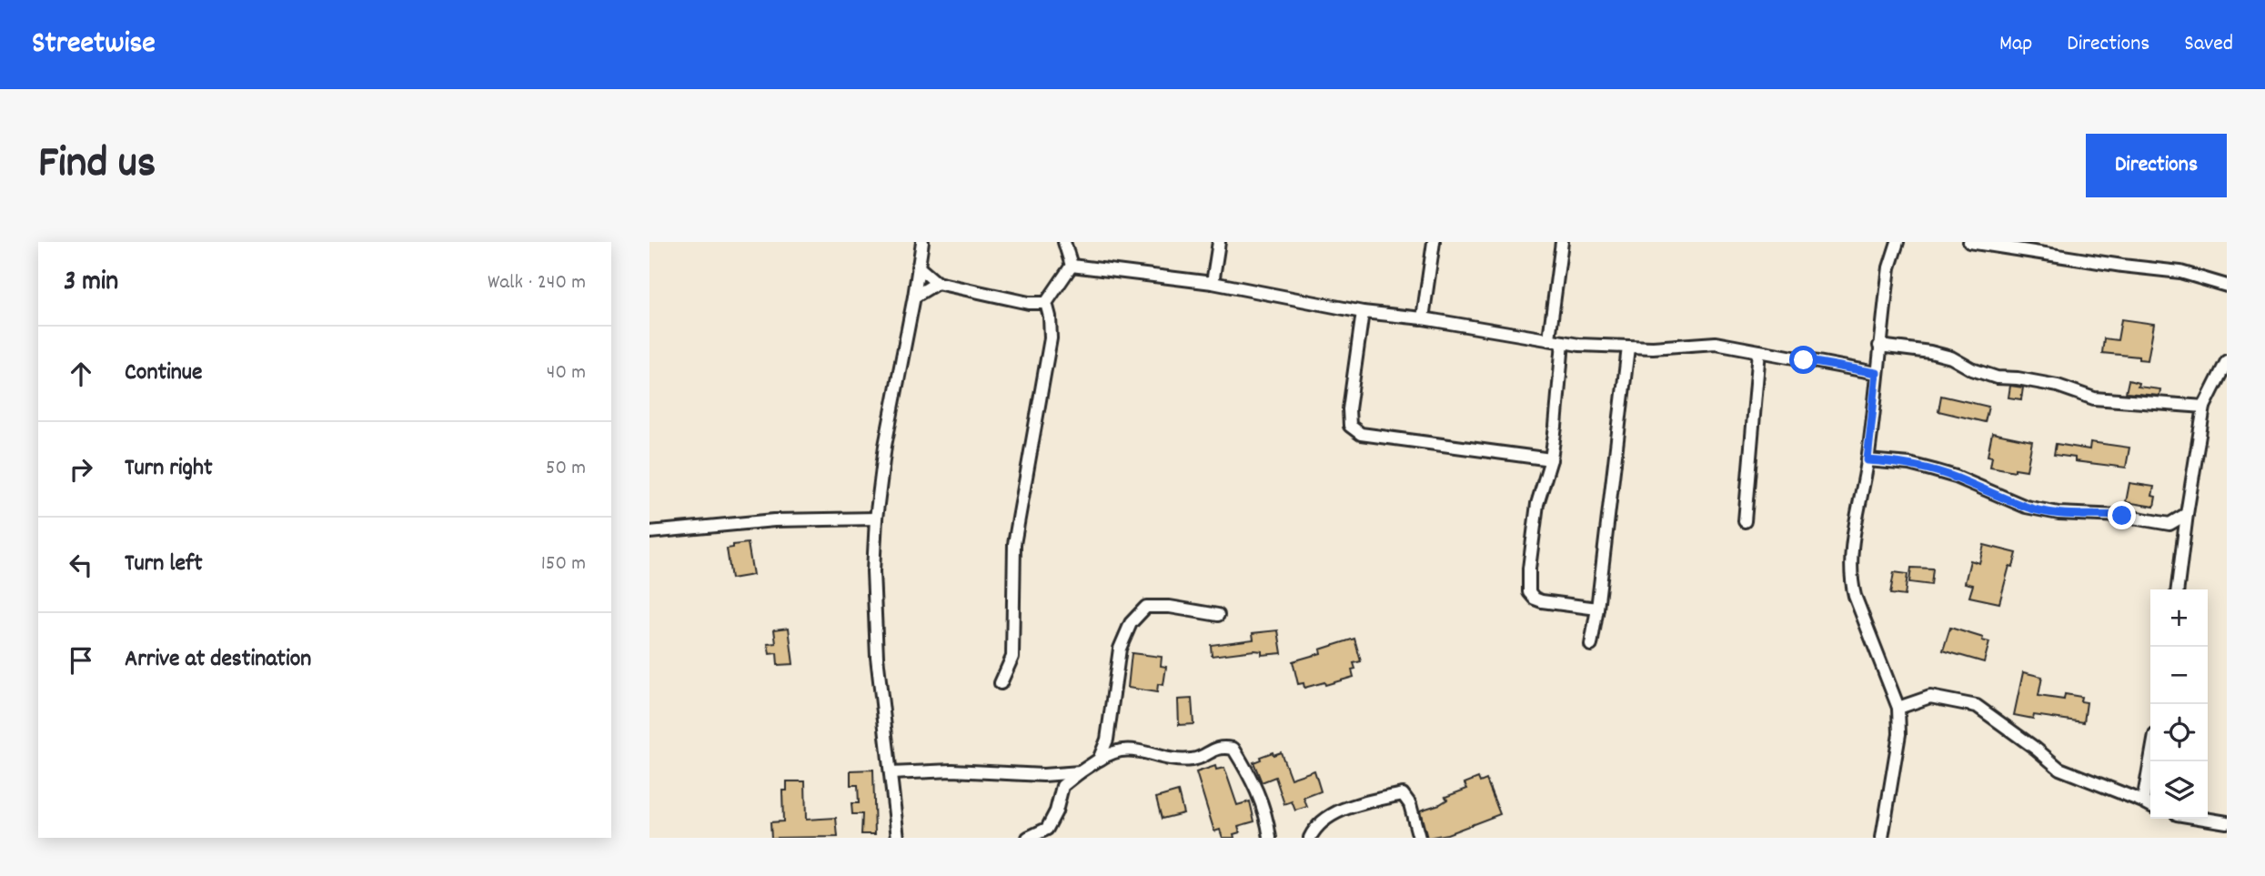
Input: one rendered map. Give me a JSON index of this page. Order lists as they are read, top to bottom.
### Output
{
  "page": {
    "header": "Streetwise",
    "nav": ["Map", "Directions", "Saved"],
    "title": "Find us",
    "buttons": "Directions",
    "heading": ["3 min", "Walk · 240 m"],
    "list": [
      ["Continue", "40 m"],
      ["Turn right", "50 m"],
      ["Turn left", "150 m"],
      "Arrive at destination"
    ],
    "map_buttons": ["+", "−"]
  }
}
